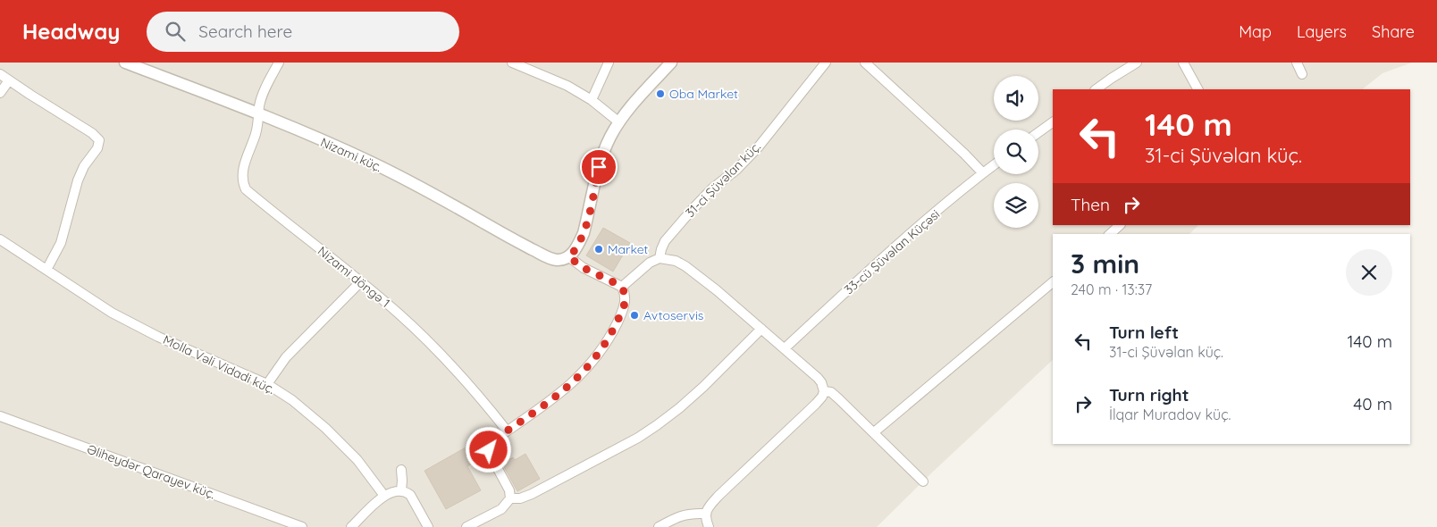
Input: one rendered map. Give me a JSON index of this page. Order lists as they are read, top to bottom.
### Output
{
  "streets": {
    "street": [
      "Nizami küç.",
      "31-ci Şüvəlan küç.",
      "33-cü Şüvəlan Küçəsi",
      "Nizami döngə 1",
      "Molla Vəli Vidadi küç.",
      "Əliheydər Qarayev küç."
    ]
  },
  "crossings": [
    ["Nizami küç.", "Nizami döngə 1"]
  ],
  "places": ["Oba Market", "Market", "Avtoservis"],
  "page": {
    "header": "Headway",
    "search": "Search here",
    "nav": ["Map", "Layers", "Share"],
    "turn": ["140 m", "31-ci Şüvəlan küç."],
    "then": "Then",
    "heading": ["3 min", "240 m · 13:37"],
    "list": [
      {
        "name": "Turn left",
        "note": "31-ci Şüvəlan küç.",
        "value": "140 m"
      },
      {
        "name": "Turn right",
        "note": "İlqar Muradov küç.",
        "value": "40 m"
      }
    ]
  }
}
